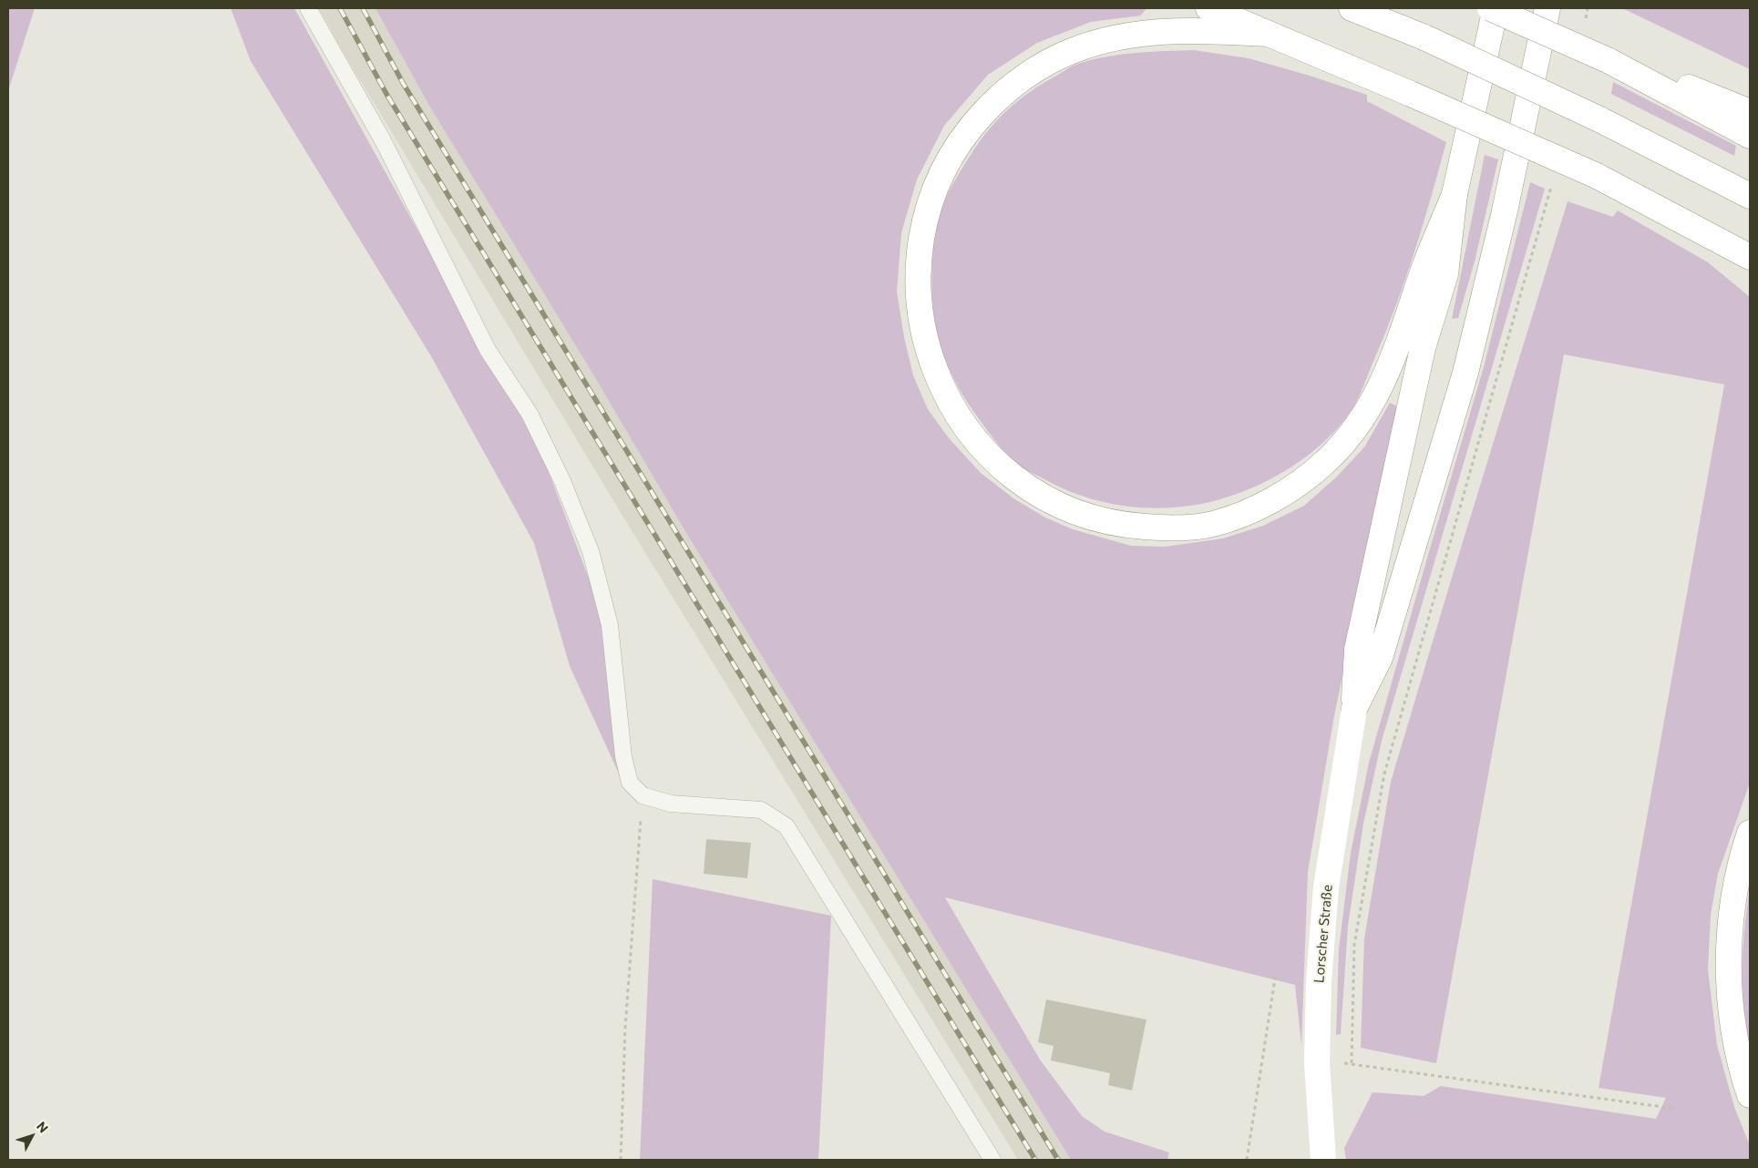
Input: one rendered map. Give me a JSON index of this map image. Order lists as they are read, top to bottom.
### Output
{
  "streets": {
    "main road": ["Lorscher Straße"]
  },
  "north": "top right"
}
